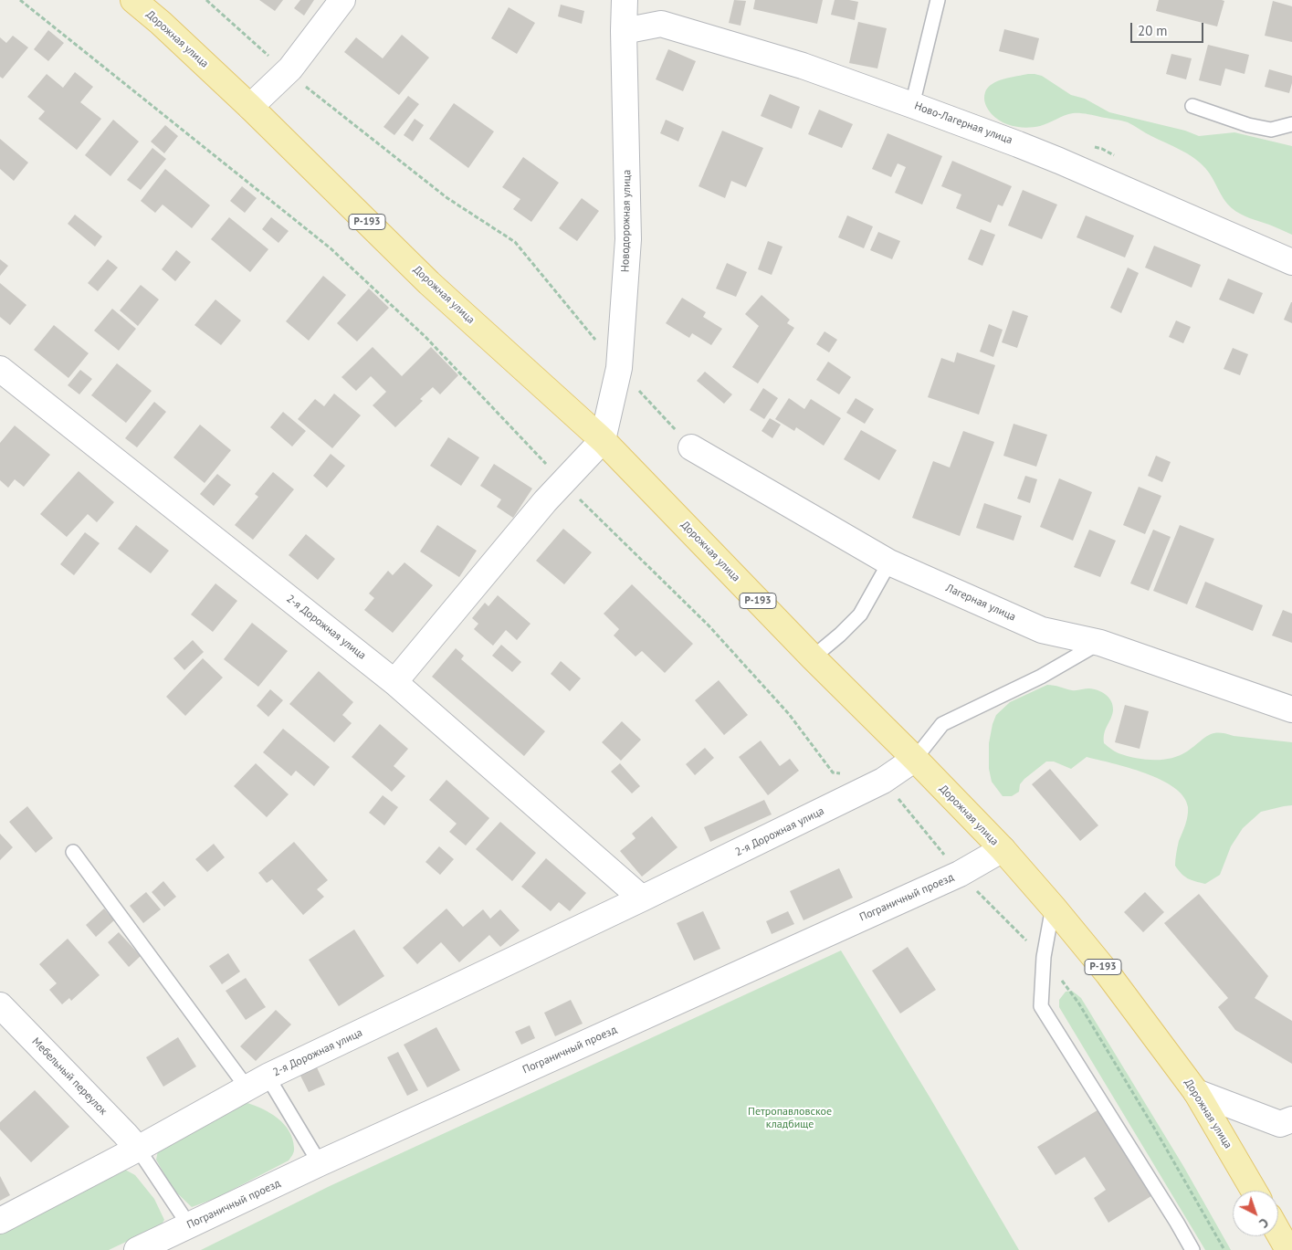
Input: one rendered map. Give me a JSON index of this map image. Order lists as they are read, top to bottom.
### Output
{
  "streets": {
    "main road": ["Дорожная улица", "Р-193"],
    "street": [
      "Ново-Лагерная улица",
      "Новодорожная улица",
      "Лагерная улица",
      "2-я Дорожная улица",
      "Пограничный проезд",
      "Мебельный переулок"
    ]
  },
  "crossings": [
    ["Дорожная улица", "Новодорожная улица"],
    ["Дорожная улица", "2-я Дорожная улица"],
    ["Дорожная улица", "Пограничный проезд"],
    ["Ново-Лагерная улица", "Новодорожная улица"],
    ["2-я Дорожная улица", "Мебельный переулок"]
  ],
  "parks": ["Петропавловское кладбище"],
  "scale_bar": "20 m",
  "north": "bottom right"
}
